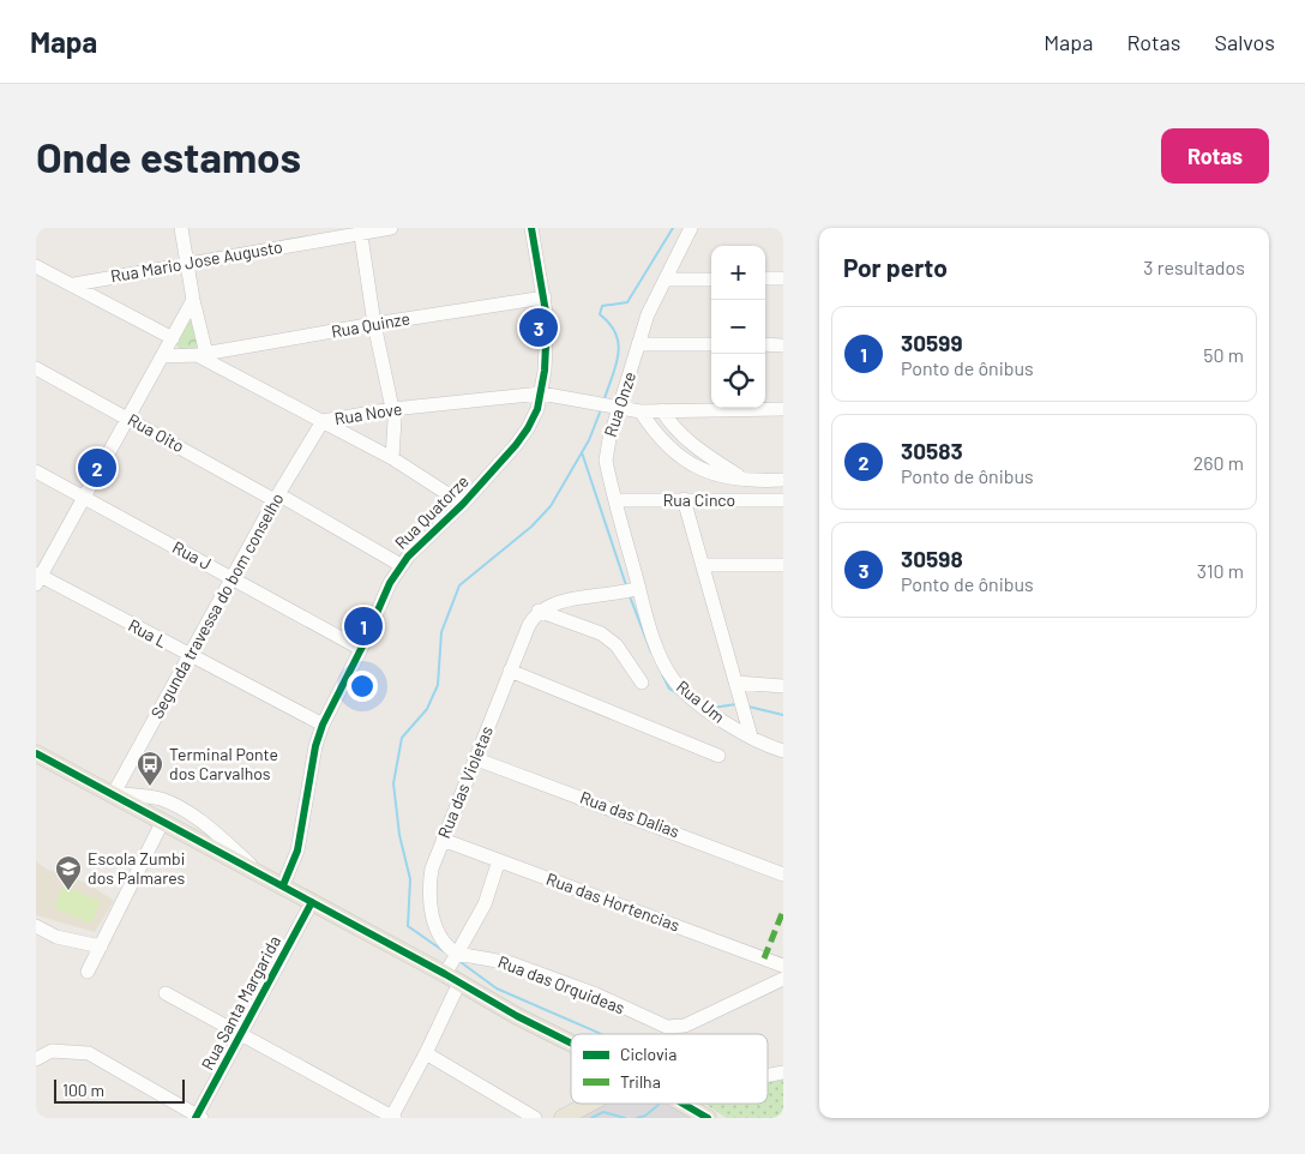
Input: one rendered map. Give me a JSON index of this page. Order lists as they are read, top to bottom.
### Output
{
  "streets": {
    "street": [
      "Rua Mario Jose Augusto",
      "Rua Quinze",
      "Rua Onze",
      "Rua Nove",
      "Rua Oito",
      "Rua Cinco",
      "Rua Quatorze",
      "Rua J",
      "Segunda travessa do bom conselho",
      "Rua L",
      "Rua Um",
      "Rua das Violetas",
      "Rua das Dalias",
      "Rua das Hortencias",
      "Rua das Orquideas",
      "Rua Santa Margarida"
    ]
  },
  "crossings": [
    ["Rua Quinze", "Rua Quatorze"],
    ["Rua Onze", "Rua Nove"],
    ["Rua Onze", "Rua Cinco"],
    ["Rua Onze", "Rua Um"],
    ["Rua Nove", "Rua Quatorze"],
    ["Rua Nove", "Segunda travessa do bom conselho"],
    ["Rua Oito", "Rua Quatorze"],
    ["Rua Oito", "Segunda travessa do bom conselho"],
    ["Rua Quatorze", "Rua J"],
    ["Rua Quatorze", "Rua L"],
    ["Rua J", "Segunda travessa do bom conselho"],
    ["Segunda travessa do bom conselho", "Rua L"],
    ["Rua das Violetas", "Rua das Dalias"],
    ["Rua das Violetas", "Rua das Hortencias"],
    ["Rua das Violetas", "Rua das Orquideas"]
  ],
  "places": {
    "bus stop": ["Terminal Ponte dos Carvalhos"],
    "school or university": ["Escola Zumbi dos Palmares"]
  },
  "legend": ["Ciclovia", "Trilha"],
  "scale_bar": "100 m",
  "page": {
    "header": "Mapa",
    "nav": ["Mapa", "Rotas", "Salvos"],
    "buttons": "Rotas",
    "title": "Onde estamos",
    "heading": ["Por perto", "3 resultados"],
    "map_buttons": ["+", "−"],
    "pins": ["3", "2", "1"],
    "list": [
      {
        "mark": "1",
        "name": "30599",
        "note": "Ponto de ônibus",
        "value": "50 m"
      },
      {
        "mark": "2",
        "name": "30583",
        "note": "Ponto de ônibus",
        "value": "260 m"
      },
      {
        "mark": "3",
        "name": "30598",
        "note": "Ponto de ônibus",
        "value": "310 m"
      }
    ],
    "scale": "100 m"
  }
}
